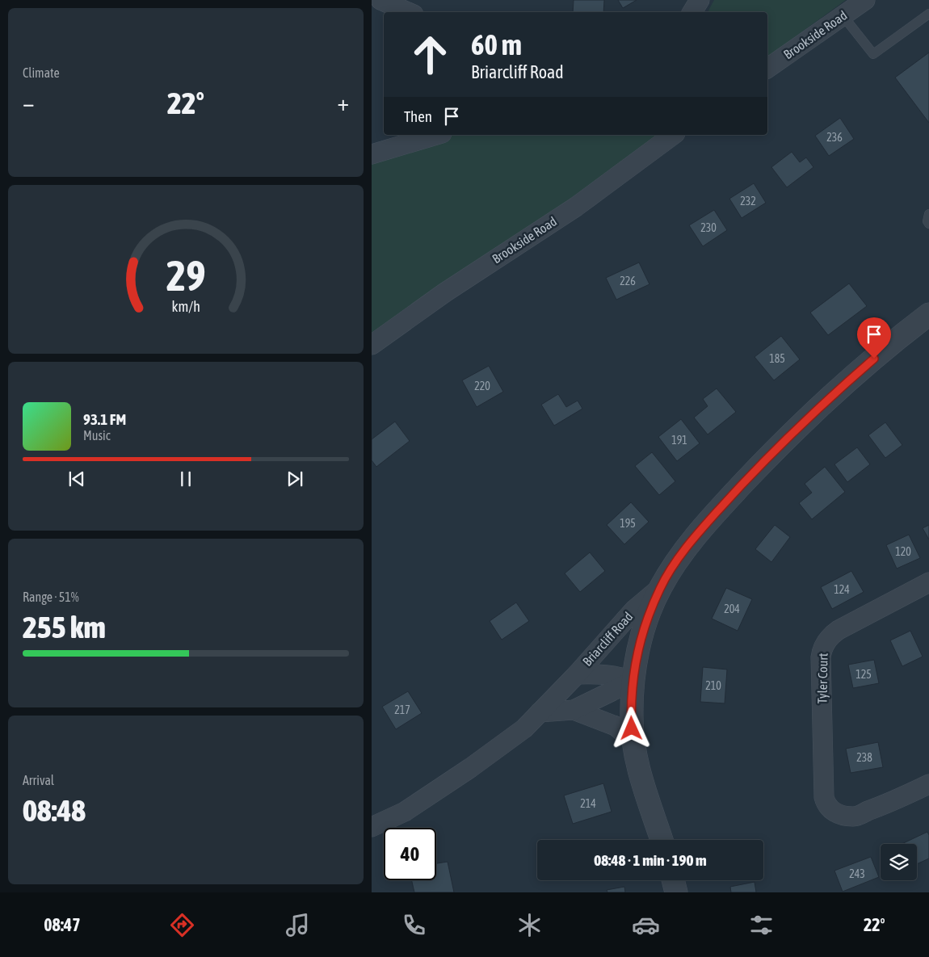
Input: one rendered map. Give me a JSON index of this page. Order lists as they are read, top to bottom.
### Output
{
  "streets": {
    "street": ["Brookside Road", "Briarcliff Road", "Tyler Court"]
  },
  "house_numbers": [
    "236",
    "232",
    "230",
    "226",
    "185",
    "220",
    "191",
    "195",
    "120",
    "124",
    "204",
    "125",
    "210",
    "217",
    "238",
    "214",
    "243"
  ],
  "page": {
    "tile": [
      "Climate",
      ["Range · 51%", "255 km"],
      ["Arrival", "08:48"]
    ],
    "turn": ["60 m", "Briarcliff Road"],
    "heat": ["−", "22°", "+"],
    "then": "Then",
    "song": ["93.1 FM", "Music"],
    "limit": "40",
    "trip": "08:48 · 1 min · 190 m",
    "tabs": ["08:47", "22°"],
    "gauge": ["29", "km/h"]
  }
}
